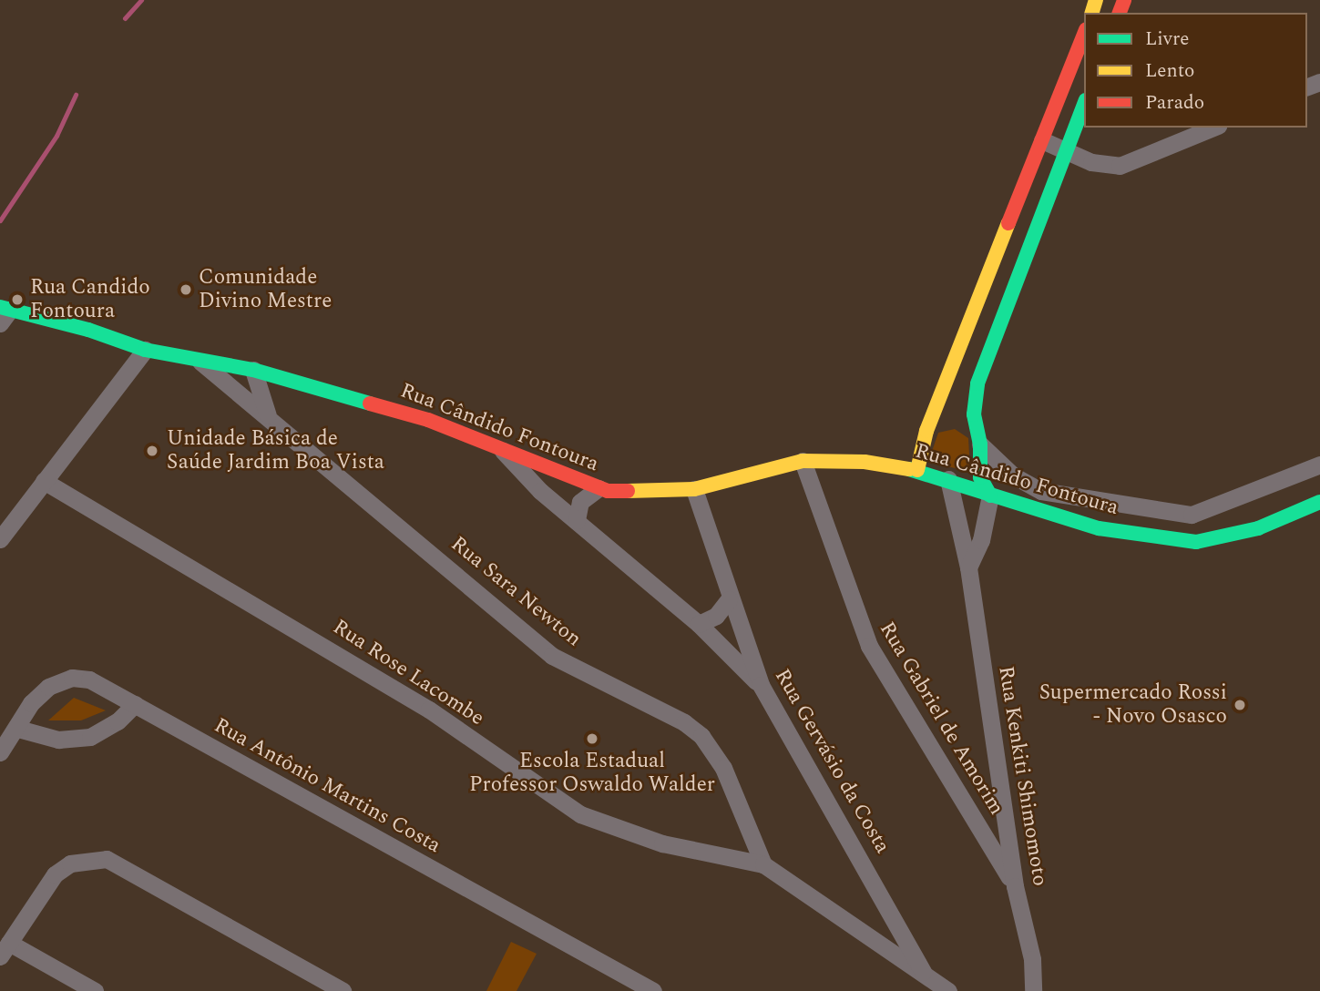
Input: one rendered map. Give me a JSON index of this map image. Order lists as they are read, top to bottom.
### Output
{
  "streets": {
    "main road": ["Rua Cândido Fontoura"],
    "street": [
      "Rua Sara Newton",
      "Rua Rose Lacombe",
      "Rua Gabriel de Amorim",
      "Rua Gervásio da Costa",
      "Rua Kenkiti Shimomoto",
      "Rua Antônio Martins Costa"
    ]
  },
  "crossings": [
    ["Rua Cândido Fontoura", "Rua Sara Newton"],
    ["Rua Cândido Fontoura", "Rua Gabriel de Amorim"],
    ["Rua Cândido Fontoura", "Rua Gervásio da Costa"],
    ["Rua Cândido Fontoura", "Rua Kenkiti Shimomoto"],
    ["Rua Sara Newton", "Rua Rose Lacombe"],
    ["Rua Gabriel de Amorim", "Rua Kenkiti Shimomoto"]
  ],
  "places": [
    "Comunidade Divino Mestre",
    "Rua Candido Fontoura",
    "Unidade Básica de Saúde Jardim Boa Vista",
    "Supermercado Rossi - Novo Osasco",
    "Escola Estadual Professor Oswaldo Walder"
  ],
  "legend": ["Livre", "Lento", "Parado"]
}
